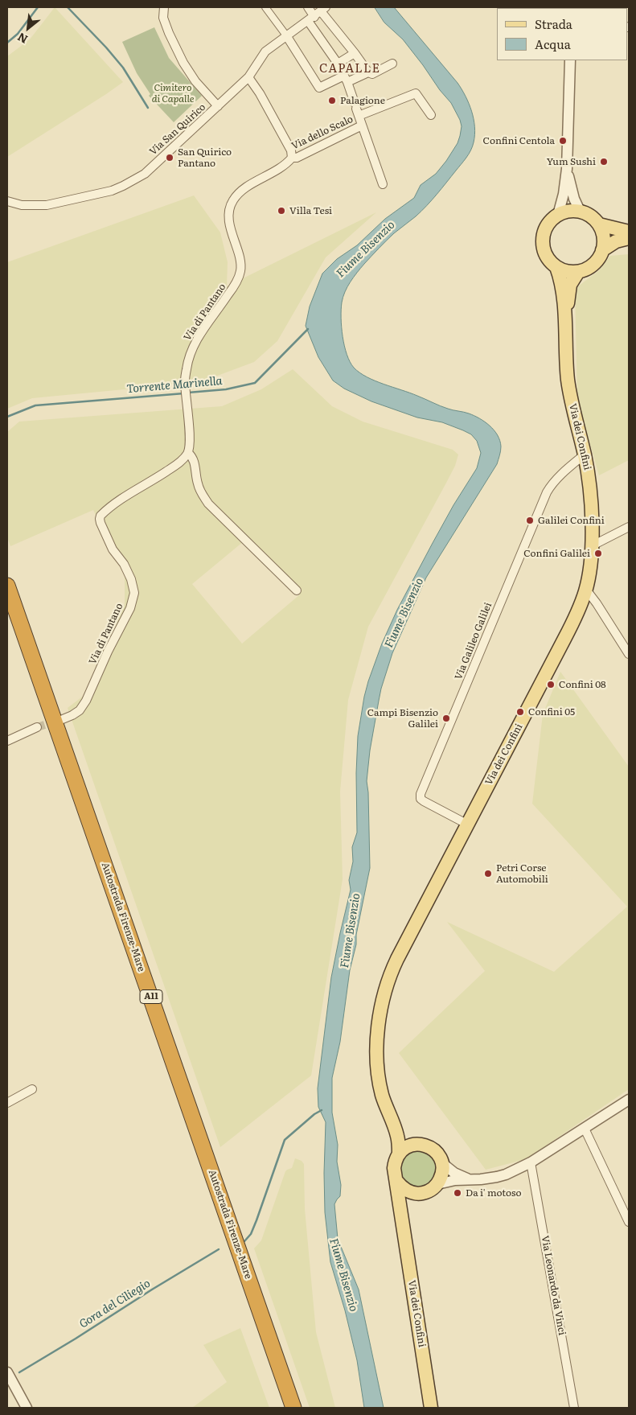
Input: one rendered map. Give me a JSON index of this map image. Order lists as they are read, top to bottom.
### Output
{
  "streets": {
    "highway": ["Autostrada Firenze-Mare", "A11"],
    "main road": ["Via dei Confini"],
    "street": [
      "Via San Quirico",
      "Via dello Scalo",
      "Via di Pantano",
      "Via Galileo Galilei",
      "Via Leonardo da Vinci"
    ]
  },
  "crossings": [
    ["Via San Quirico", "Via dello Scalo"],
    ["Via dello Scalo", "Via di Pantano"],
    ["Via dei Confini", "Via Galileo Galilei"]
  ],
  "districts": ["CAPALLE"],
  "water": ["Fiume Bisenzio", "Torrente Marinella", "Gora del Ciliegio"],
  "parks": ["Cimitero di Capalle"],
  "places": [
    "Palagione",
    "Confini Centola",
    "San Quirico Pantano",
    "Yum Sushi",
    "Villa Tesi",
    "Galilei Confini",
    "Confini Galilei",
    "Confini 08",
    "Confini 05",
    "Campi Bisenzio Galilei",
    "Petri Corse Automobili",
    "Da i' motoso"
  ],
  "legend": ["Strada", "Acqua"],
  "north": "bottom left"
}
